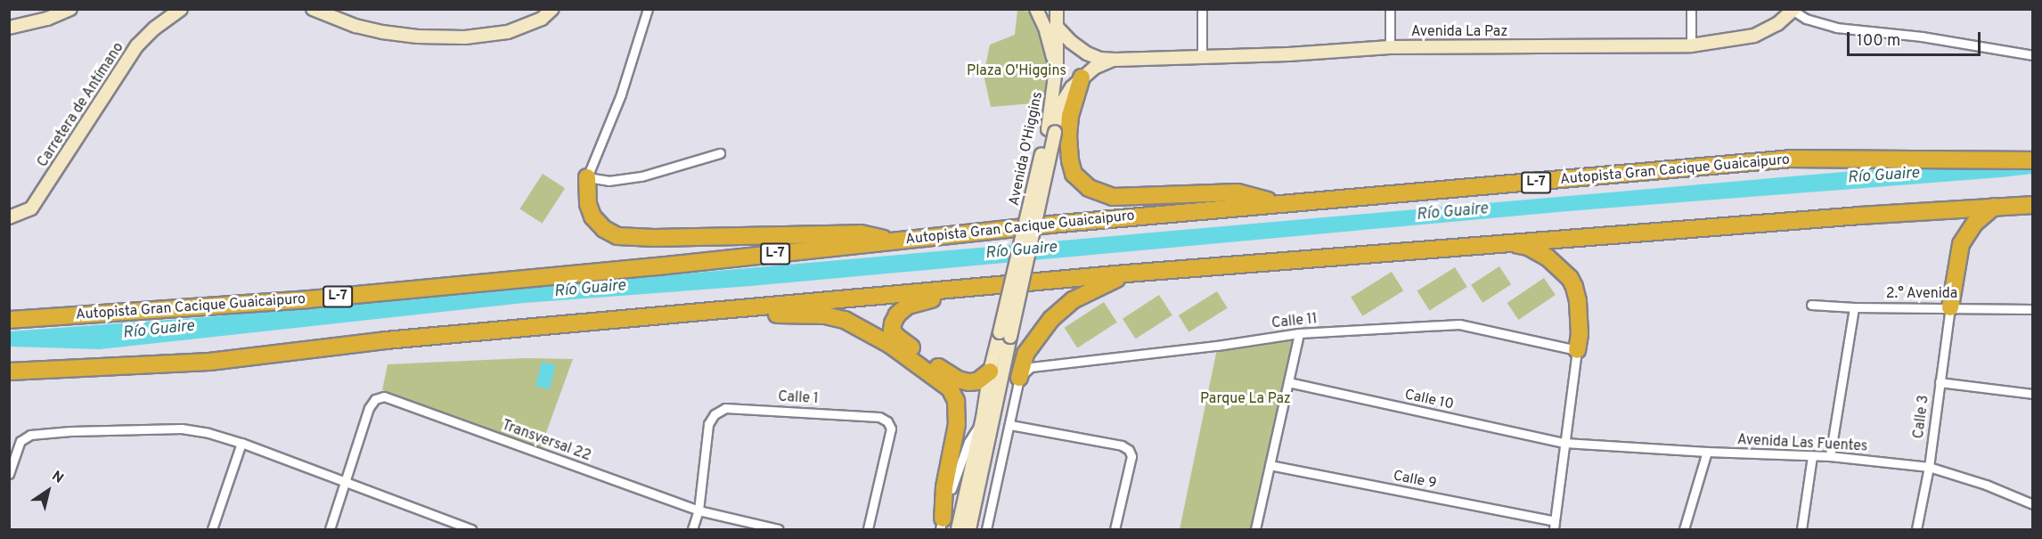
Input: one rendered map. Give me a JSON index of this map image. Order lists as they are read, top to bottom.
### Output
{
  "streets": {
    "highway": ["Autopista Gran Cacique Guaicaipuro", "L-7"],
    "main road": ["Avenida La Paz", "Carretera de Antímano", "Avenida O'Higgins"],
    "street": [
      "2.° Avenida",
      "Calle 11",
      "Calle 1",
      "Calle 10",
      "Calle 3",
      "Transversal 22",
      "Avenida Las Fuentes",
      "Calle 9"
    ]
  },
  "crossings": [
    ["Avenida La Paz", "Avenida O'Higgins"],
    ["2.° Avenida", "Calle 3"],
    ["Calle 1", "Transversal 22"],
    ["Calle 10", "Avenida Las Fuentes"],
    ["Calle 3", "Avenida Las Fuentes"]
  ],
  "water": ["Río Guaire"],
  "parks": ["Plaza O'Higgins", "Parque La Paz"],
  "scale_bar": "100 m",
  "north": "top right"
}
